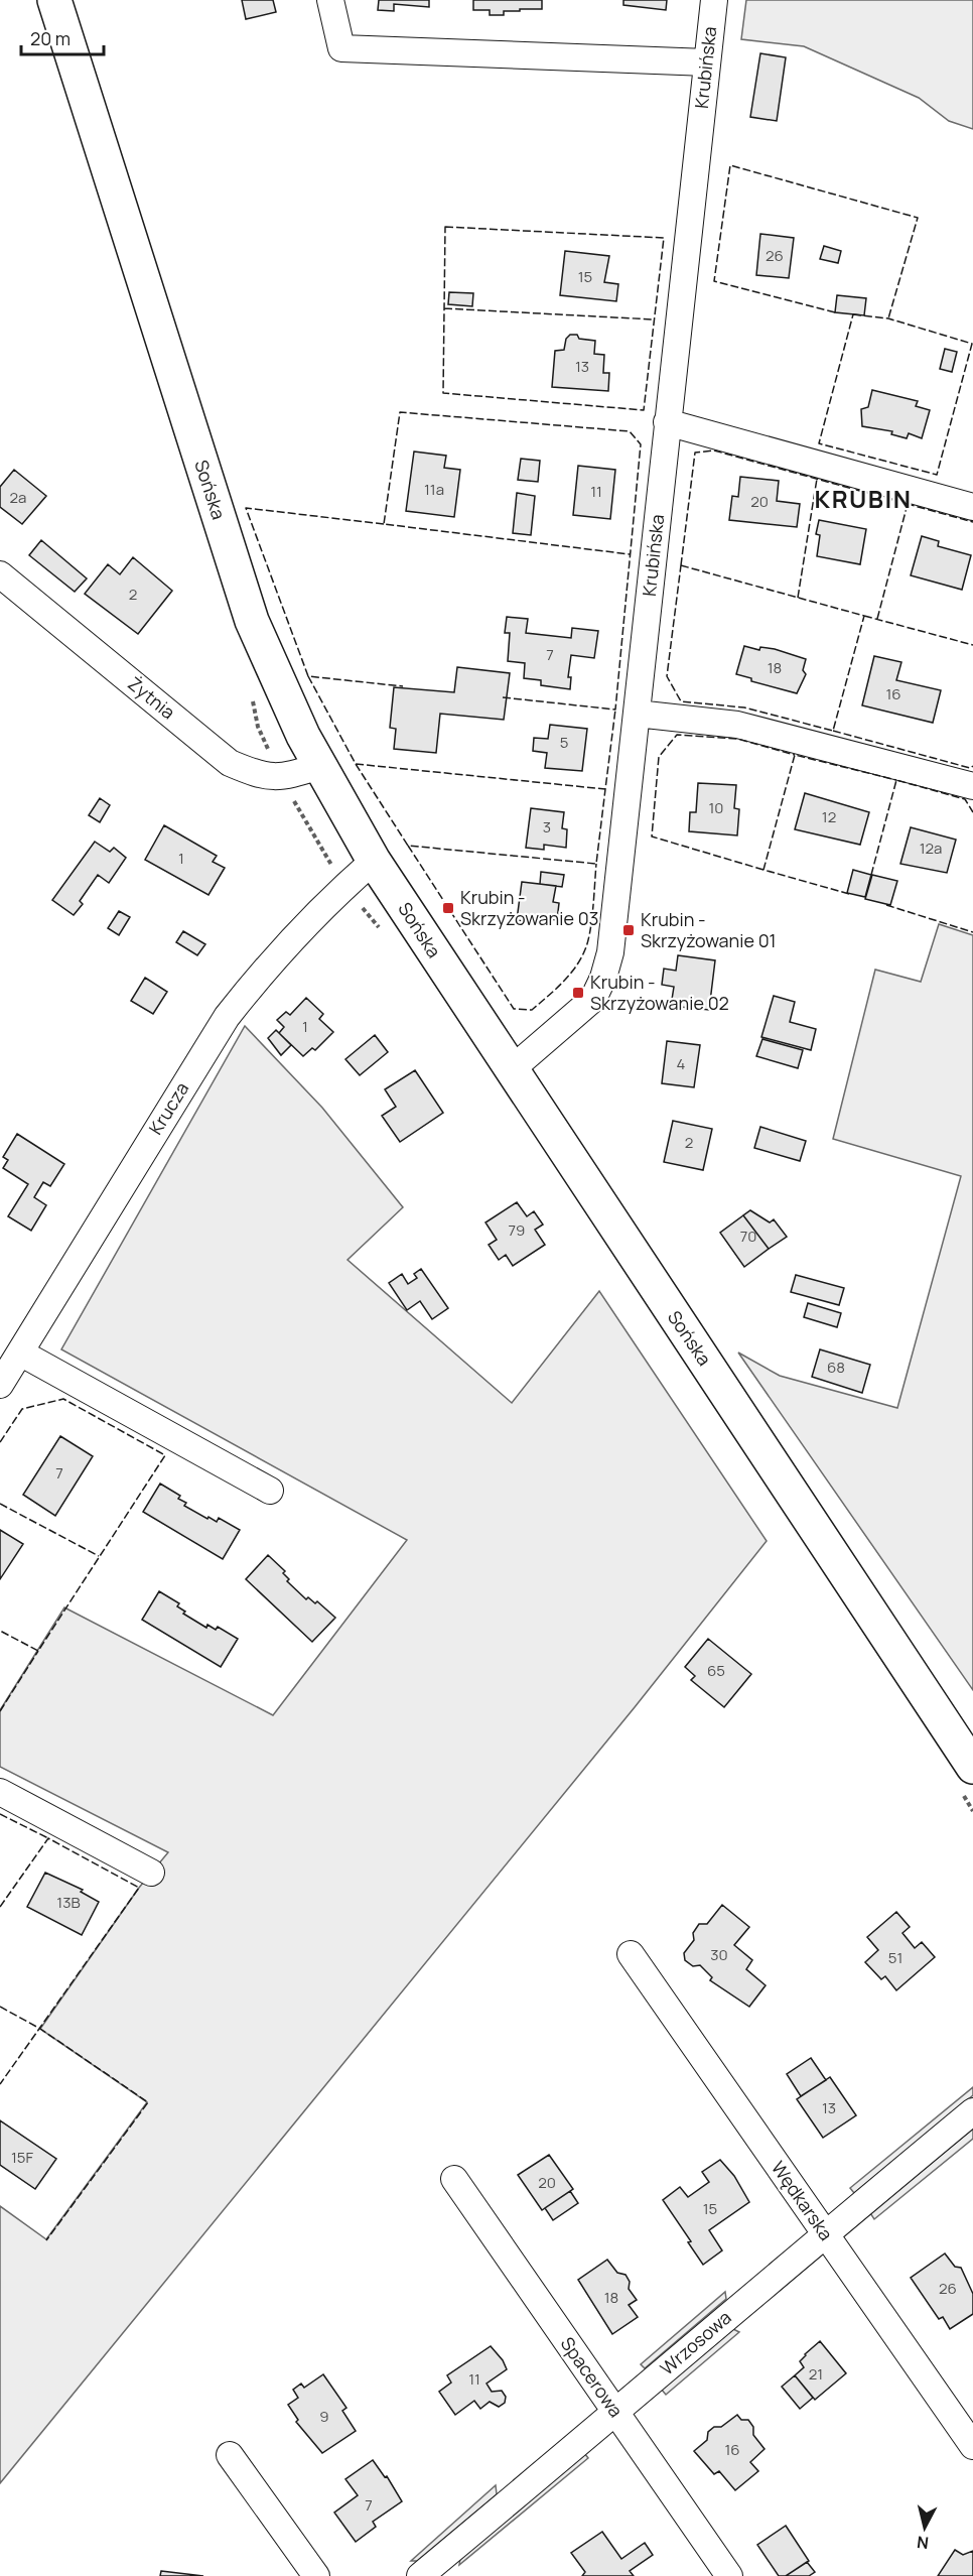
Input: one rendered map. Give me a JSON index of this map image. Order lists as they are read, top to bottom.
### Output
{
  "streets": {
    "street": [
      "Krubińska",
      "Sońska",
      "Żytnia",
      "Krucza",
      "Wędkarska",
      "Wrzosowa",
      "Spacerowa"
    ]
  },
  "crossings": [
    ["Krubińska", "Sońska"],
    ["Sońska", "Żytnia"],
    ["Sońska", "Krucza"],
    ["Wędkarska", "Wrzosowa"],
    ["Wrzosowa", "Spacerowa"]
  ],
  "districts": ["KRUBIN"],
  "places": {
    "transit": ["Krubin - Skrzyżowanie 03", "Krubin - Skrzyżowanie 01", "Krubin - Skrzyżowanie 02"]
  },
  "house_numbers": [
    "26",
    "15",
    "13",
    "11a",
    "11",
    "2a",
    "20",
    "2",
    "7",
    "18",
    "16",
    "5",
    "10",
    "12",
    "3",
    "12a",
    "1",
    "1",
    "4",
    "2",
    "79",
    "70",
    "68",
    "7",
    "65",
    "13B",
    "30",
    "51",
    "13",
    "15F",
    "20",
    "15",
    "26",
    "18",
    "21",
    "11",
    "9",
    "16",
    "7"
  ],
  "scale_bar": "20 m",
  "north": "bottom"
}
